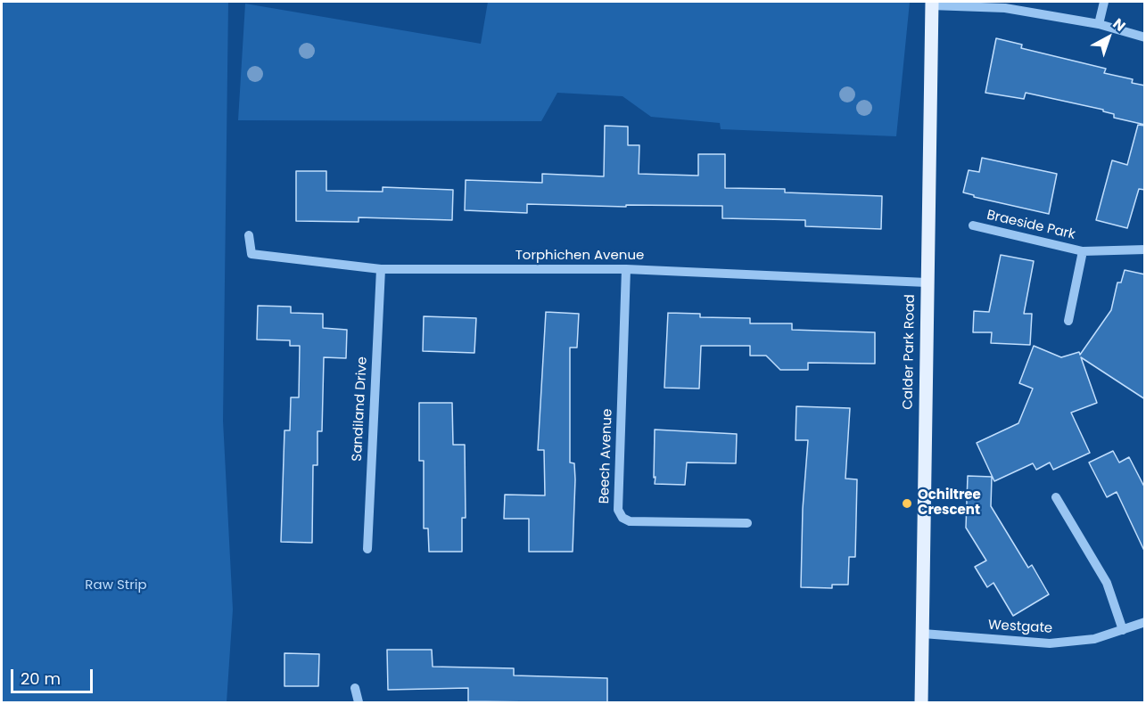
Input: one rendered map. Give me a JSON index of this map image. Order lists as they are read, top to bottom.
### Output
{
  "streets": {
    "main road": ["Calder Park Road"],
    "street": [
      "Braeside Park",
      "Torphichen Avenue",
      "Sandiland Drive",
      "Beech Avenue",
      "Westgate"
    ]
  },
  "crossings": [
    ["Torphichen Avenue", "Calder Park Road"],
    ["Torphichen Avenue", "Sandiland Drive"],
    ["Torphichen Avenue", "Beech Avenue"],
    ["Calder Park Road", "Westgate"]
  ],
  "parks": ["Raw Strip"],
  "places": ["Ochiltree Crescent"],
  "scale_bar": "20 m",
  "north": "top right"
}
